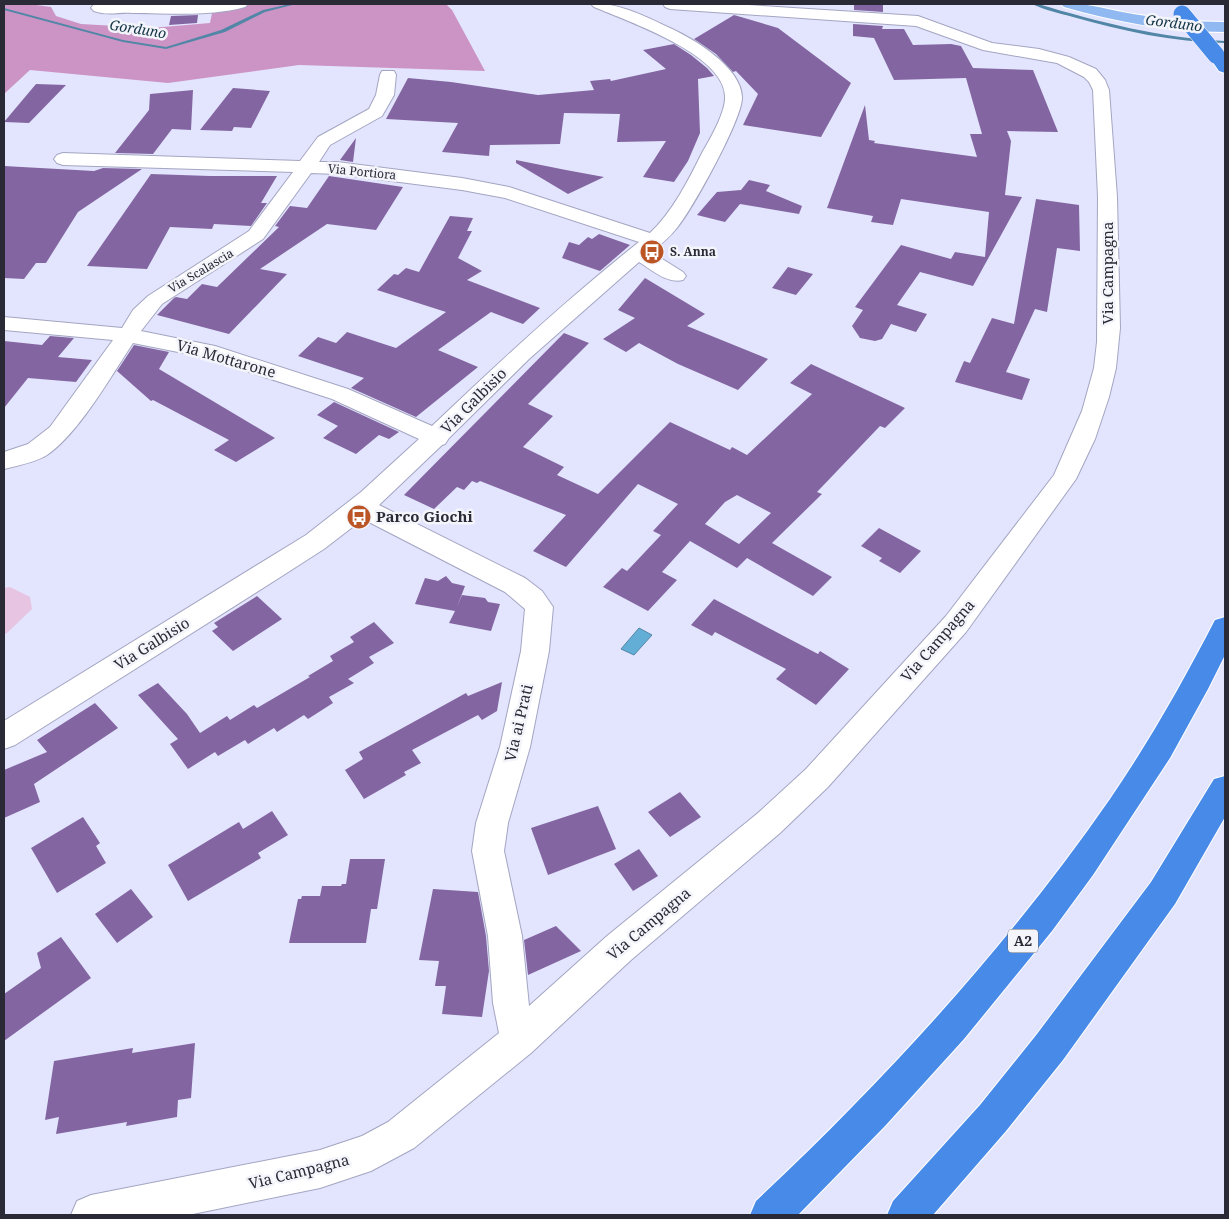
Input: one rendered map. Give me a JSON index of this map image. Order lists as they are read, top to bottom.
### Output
{
  "streets": {
    "highway": ["A2"],
    "street": [
      "Via Portiora",
      "Via Scalascia",
      "Via Campagna",
      "Via Mottarone",
      "Via Galbisio",
      "Via ai Prati"
    ]
  },
  "crossings": [
    ["Via Portiora", "Via Scalascia"],
    ["Via Portiora", "Via Galbisio"],
    ["Via Scalascia", "Via Mottarone"],
    ["Via Campagna", "Via ai Prati"],
    ["Via Mottarone", "Via Galbisio"],
    ["Via Galbisio", "Via ai Prati"]
  ],
  "water": ["Gorduno"],
  "places": {
    "bus stop": ["S. Anna", "Parco Giochi"]
  }
}
